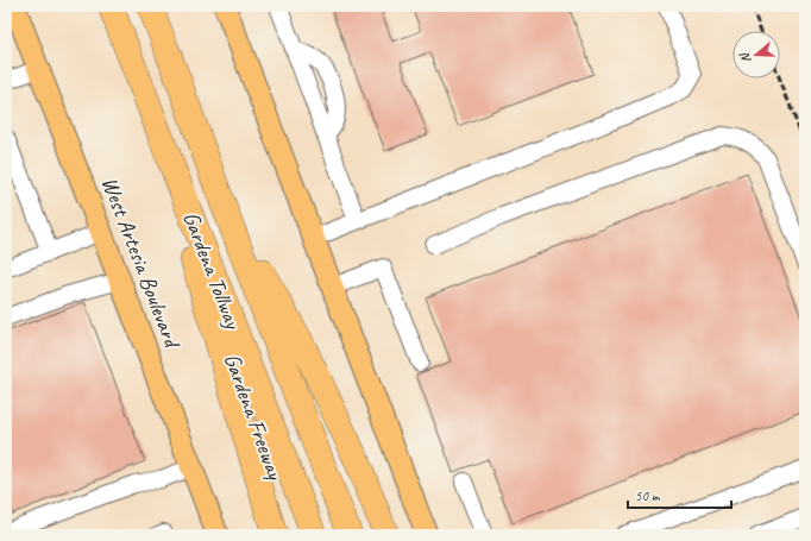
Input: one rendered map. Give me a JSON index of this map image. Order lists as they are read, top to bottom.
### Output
{
  "streets": {
    "highway": ["Gardena Tollway", "Gardena Freeway"],
    "main road": ["West Artesia Boulevard"]
  },
  "scale_bar": "50 m",
  "north": "left"
}
